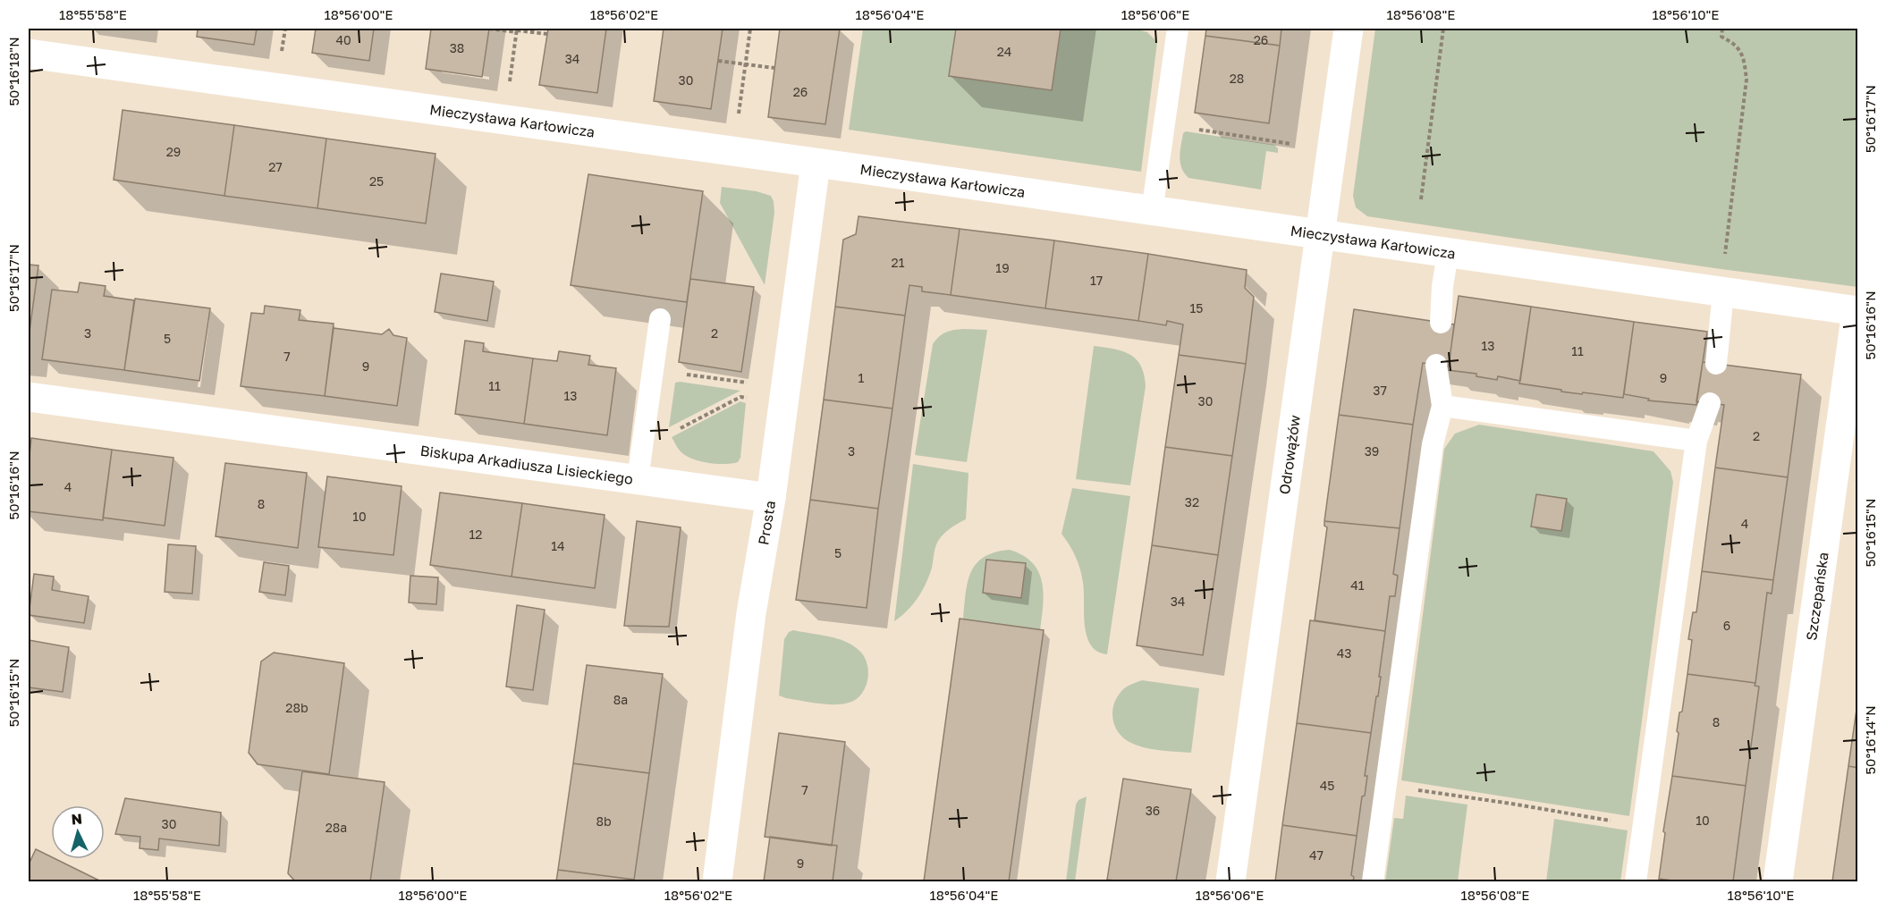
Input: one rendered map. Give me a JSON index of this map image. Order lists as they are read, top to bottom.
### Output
{
  "streets": {
    "street": [
      "Mieczysława Karłowicza",
      "Odrowążów",
      "Biskupa Arkadiusza Lisieckiego",
      "Prosta",
      "Szczepańska"
    ]
  },
  "crossings": [
    ["Mieczysława Karłowicza", "Odrowążów"],
    ["Mieczysława Karłowicza", "Prosta"],
    ["Mieczysława Karłowicza", "Szczepańska"],
    ["Biskupa Arkadiusza Lisieckiego", "Prosta"]
  ],
  "house_numbers": [
    "40",
    "26",
    "38",
    "24",
    "34",
    "28",
    "30",
    "26",
    "29",
    "27",
    "25",
    "21",
    "19",
    "17",
    "15",
    "3",
    "2",
    "5",
    "13",
    "11",
    "7",
    "9",
    "1",
    "9",
    "11",
    "37",
    "13",
    "30",
    "2",
    "3",
    "39",
    "4",
    "32",
    "8",
    "10",
    "4",
    "12",
    "14",
    "5",
    "41",
    "34",
    "6",
    "43",
    "8a",
    "28b",
    "8",
    "45",
    "7",
    "36",
    "10",
    "8b",
    "30",
    "28a",
    "47",
    "9"
  ],
  "north": "top",
  "coordinates": [
    "18°55'58\"E",
    "18°56'00\"E",
    "18°56'02\"E",
    "18°56'04\"E",
    "18°56'06\"E",
    "18°56'08\"E",
    "18°56'10\"E",
    "50°16'18\"N",
    "50°16'17\"N",
    "50°16'16\"N",
    "50°16'15\"N",
    "50°16'14\"N"
  ]
}
